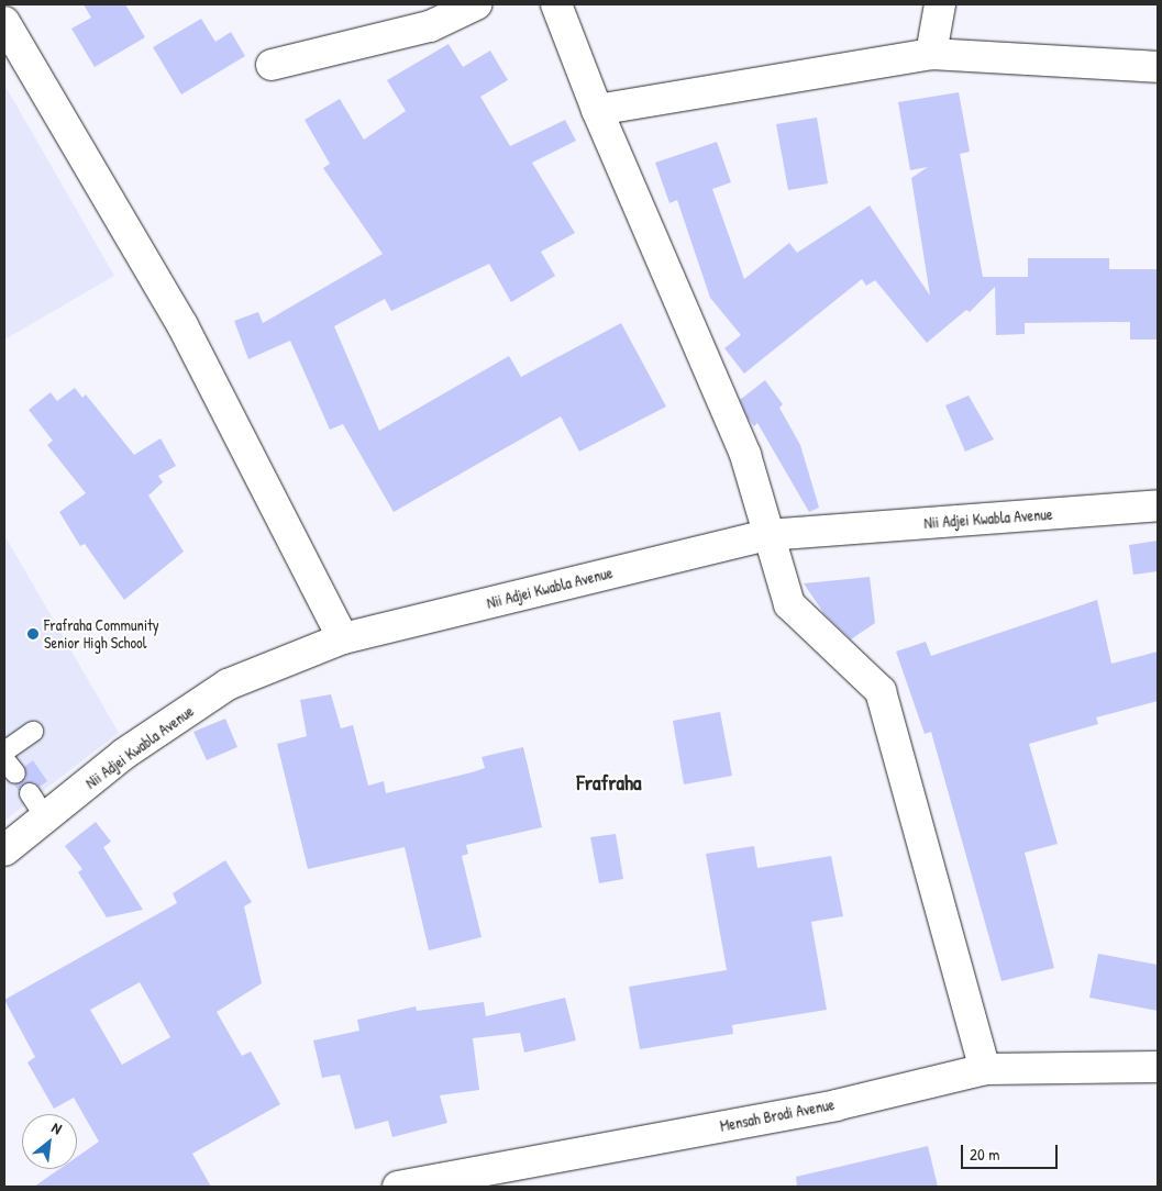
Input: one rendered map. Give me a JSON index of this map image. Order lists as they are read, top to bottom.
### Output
{
  "streets": {
    "street": ["Nii Adjei Kwabla Avenue", "Mensah Brodi Avenue"]
  },
  "districts": ["Frafraha"],
  "places": ["Frafraha Community Senior High School"],
  "scale_bar": "20 m",
  "north": "top right"
}
